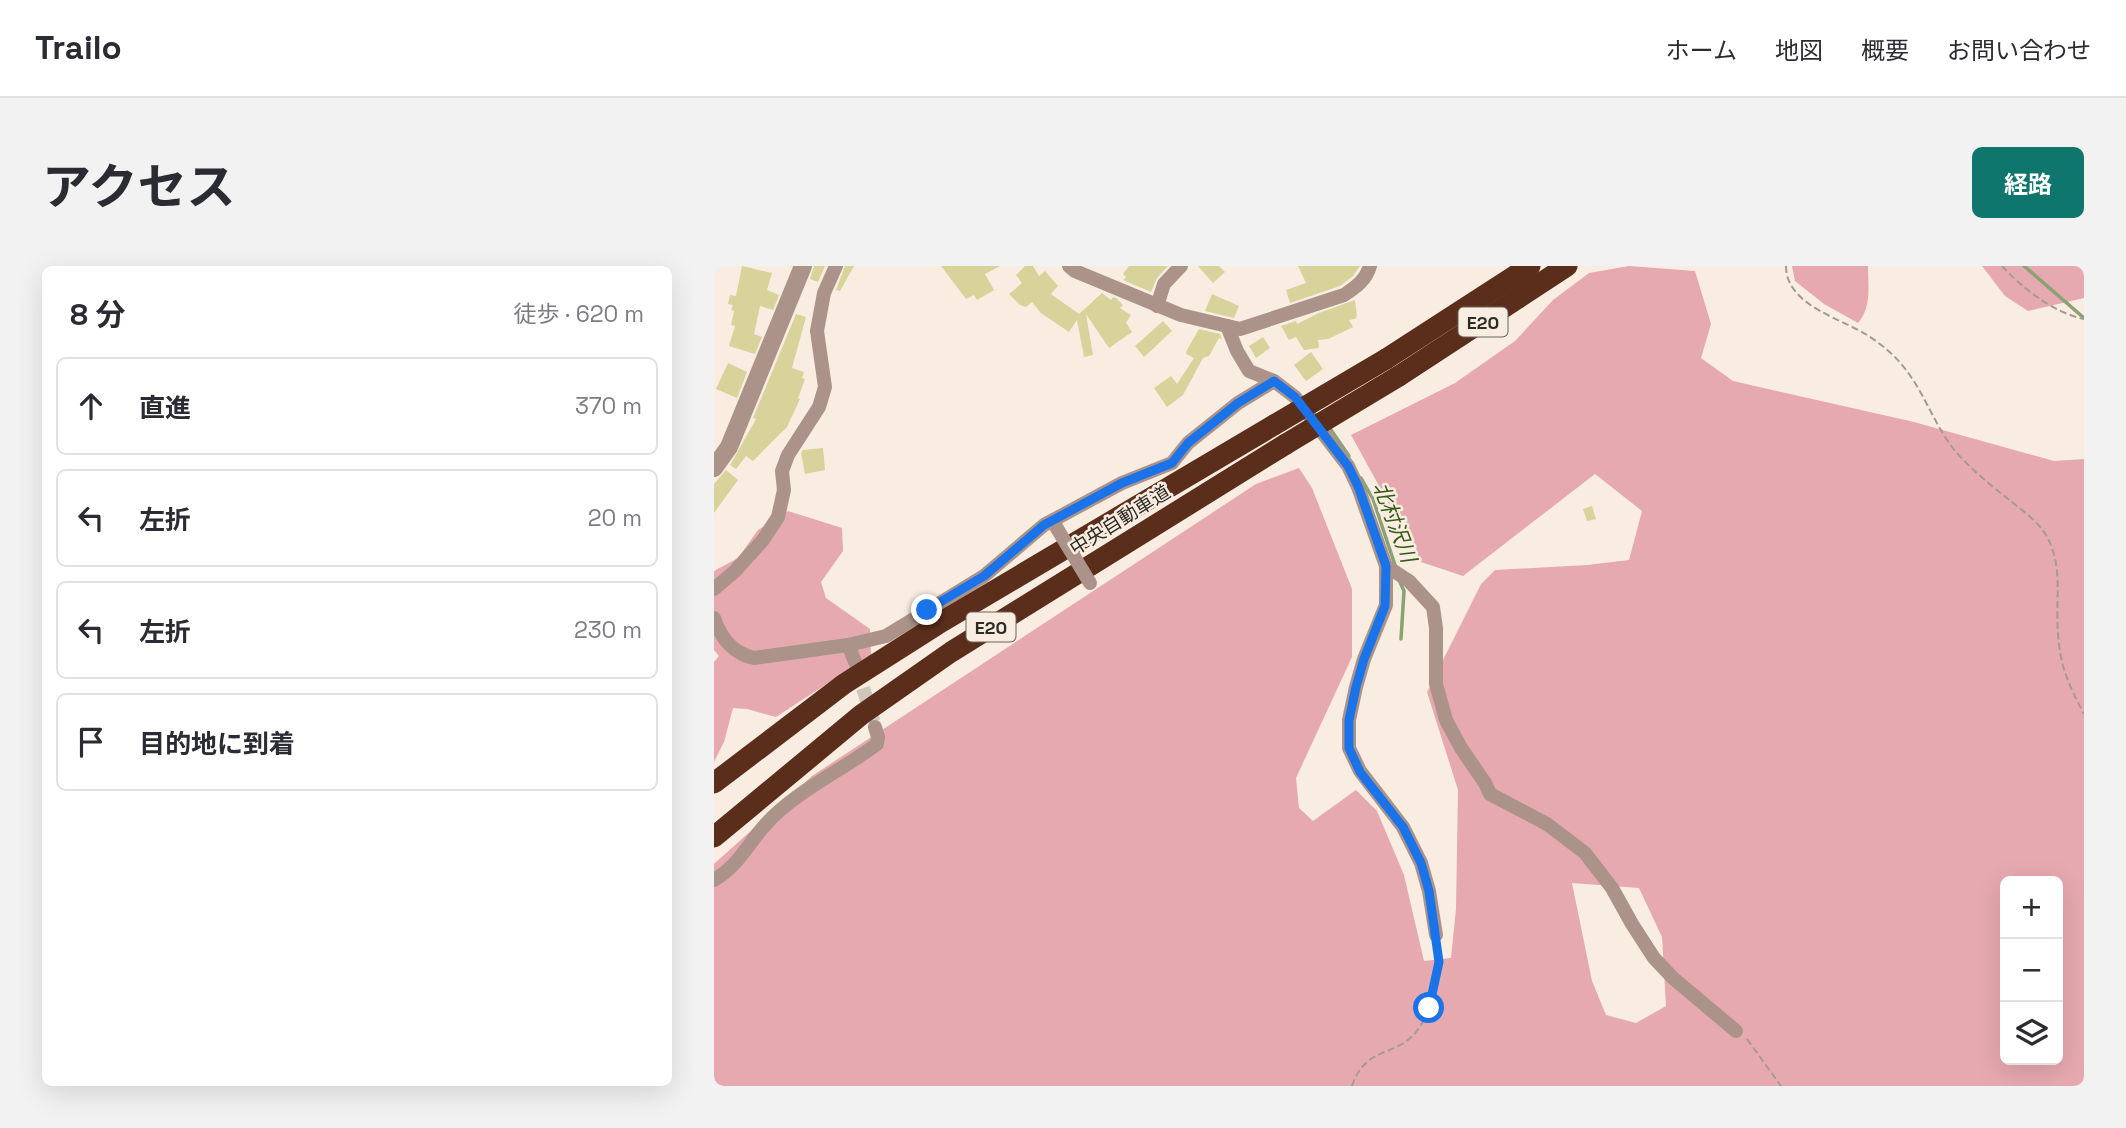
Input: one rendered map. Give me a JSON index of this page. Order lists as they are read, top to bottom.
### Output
{
  "streets": {
    "highway": ["E20", "中央自動車道"]
  },
  "water": ["北村沢川"],
  "page": {
    "header": "Trailo",
    "nav": [
      "ホーム",
      "地図",
      "概要",
      "お問い合わせ"
    ],
    "title": "アクセス",
    "buttons": "経路",
    "heading": ["8 分", "徒歩 · 620 m"],
    "list": [
      ["直進", "370 m"],
      ["左折", "20 m"],
      ["左折", "230 m"],
      "目的地に到着"
    ],
    "map_buttons": ["+", "−"]
  }
}
